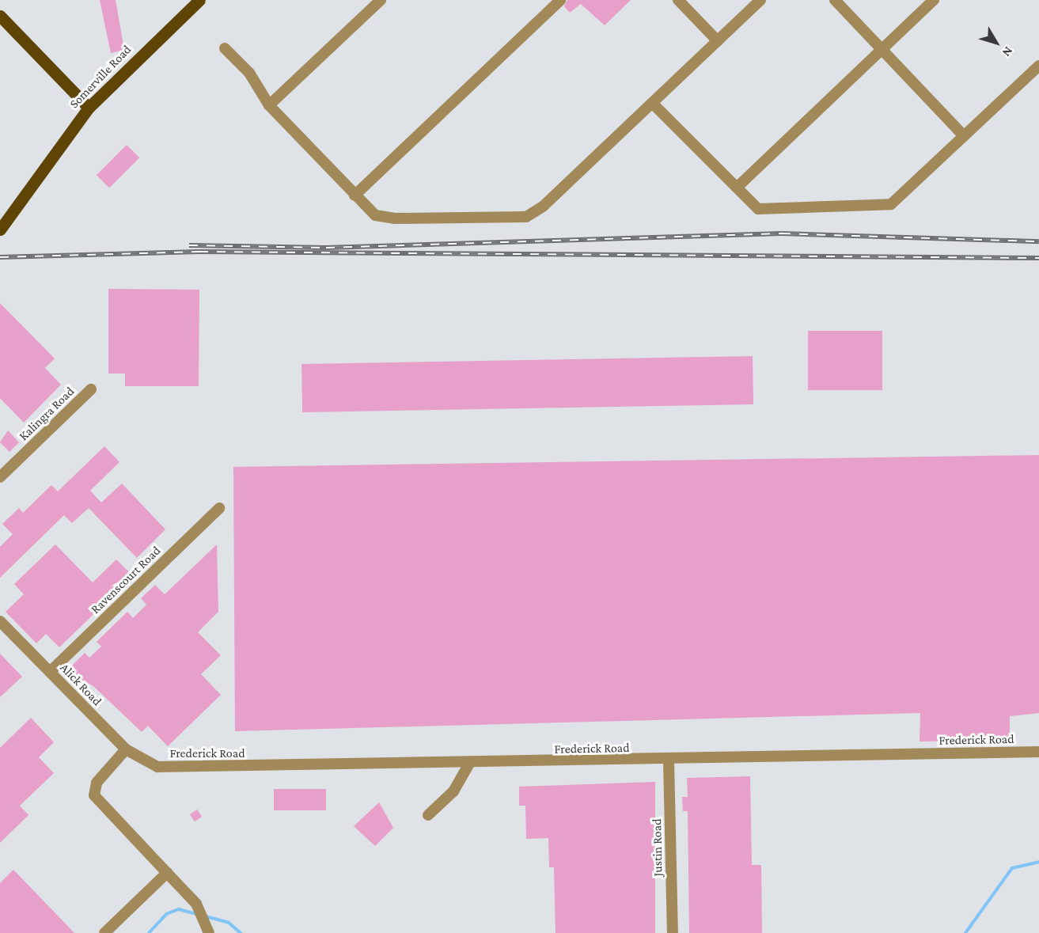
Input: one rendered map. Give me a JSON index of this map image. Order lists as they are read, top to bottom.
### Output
{
  "streets": {
    "main road": ["Somerville Road"],
    "street": [
      "Kalingra Road",
      "Ravenscourt Road",
      "Alick Road",
      "Frederick Road",
      "Justin Road"
    ]
  },
  "crossings": [
    ["Ravenscourt Road", "Alick Road"],
    ["Alick Road", "Frederick Road"],
    ["Frederick Road", "Justin Road"]
  ],
  "north": "bottom right"
}
